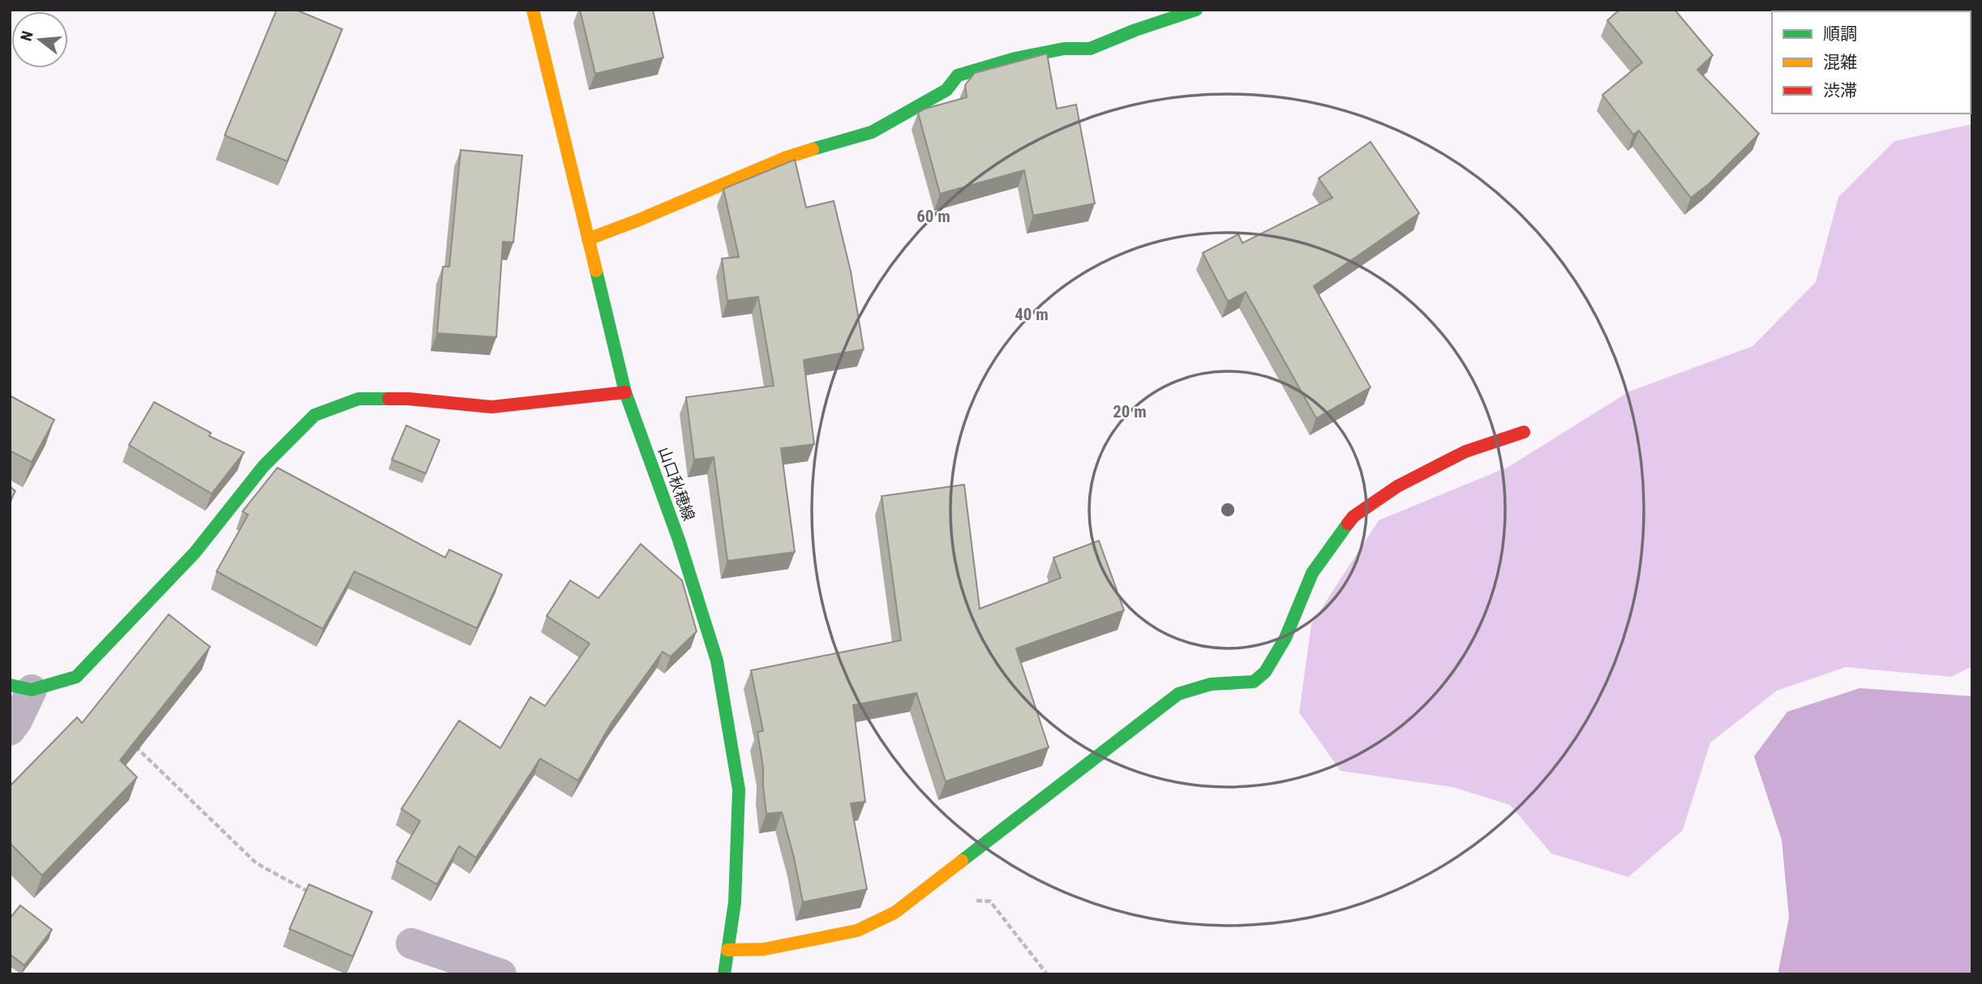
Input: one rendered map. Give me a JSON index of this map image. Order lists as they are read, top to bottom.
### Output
{
  "streets": {
    "street": ["山口秋穂線"]
  },
  "legend": ["順調", "混雑", "渋滞"],
  "north": "left",
  "rings": ["60 m", "40 m", "20 m"]
}
